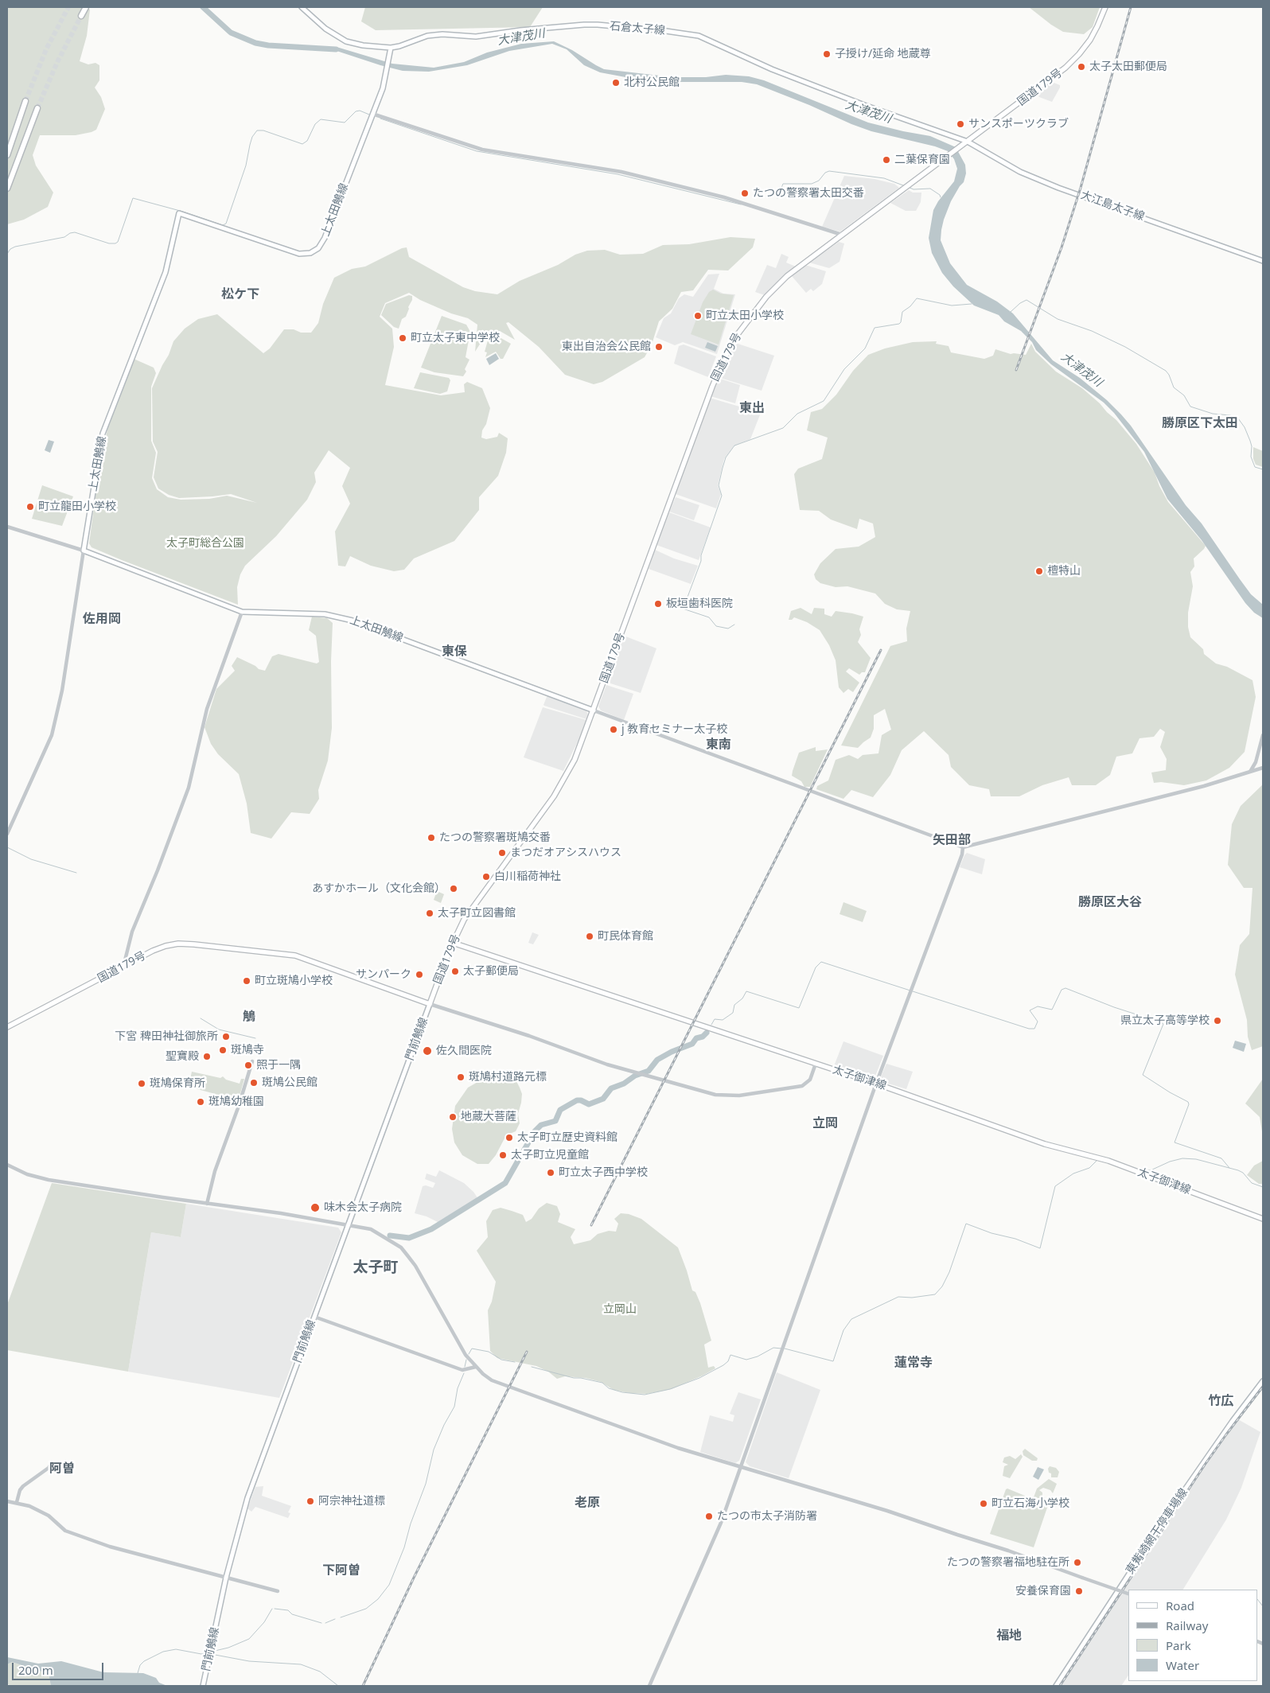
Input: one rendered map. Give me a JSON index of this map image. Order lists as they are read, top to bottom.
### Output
{
  "streets": {
    "main road": [
      "石倉太子線",
      "国道179号",
      "大江島太子線",
      "上太田鵤線",
      "門前鵤線",
      "太子御津線",
      "東觜崎網干停車場線"
    ]
  },
  "crossings": [
    ["石倉太子線", "国道179号"],
    ["石倉太子線", "大江島太子線"],
    ["石倉太子線", "上太田鵤線"],
    ["国道179号", "大江島太子線"],
    ["国道179号", "上太田鵤線"],
    ["国道179号", "門前鵤線"],
    ["国道179号", "太子御津線"]
  ],
  "districts": [
    "松ケ下",
    "東出",
    "勝原区下太田",
    "佐用岡",
    "東保",
    "東南",
    "矢田部",
    "勝原区大谷",
    "鵤",
    "立岡",
    "太子町",
    "蓮常寺",
    "竹広",
    "阿曽",
    "老原",
    "下阿曽",
    "福地"
  ],
  "water": ["大津茂川"],
  "parks": ["太子町総合公園", "立岡山"],
  "places": [
    "子授け/延命 地蔵尊",
    "太子太田郵便局",
    "北村公民館",
    "サンスポーツクラブ",
    "二葉保育園",
    "たつの警察署太田交番",
    "町立太田小学校",
    "町立太子東中学校",
    "東出自治会公民館",
    "町立龍田小学校",
    "檀特山",
    "板垣歯科医院",
    "j 教育セミナー太子校",
    "たつの警察署斑鳩交番",
    "まつだオアシスハウス",
    "白川稲荷神社",
    "あすかホール（文化会館）",
    "太子町立図書館",
    "町民体育館",
    "太子郵便局",
    "サンパーク",
    "町立斑鳩小学校",
    "県立太子高等学校",
    "下宮 稗田神社御旅所",
    "斑鳩寺",
    "佐久間医院",
    "聖寶殿",
    "照于一隅",
    "斑鳩村道路元標",
    "斑鳩公民館",
    "斑鳩保育所",
    "斑鳩幼稚園",
    "地蔵大菩薩",
    "太子町立歴史資料館",
    "太子町立児童館",
    "町立太子西中学校",
    "味木会太子病院",
    "阿宗神社道標",
    "町立石海小学校",
    "たつの市太子消防署",
    "たつの警察署福地駐在所",
    "安養保育園"
  ],
  "legend": [
    "Road",
    "Railway",
    "Park",
    "Water"
  ],
  "scale_bar": "200 m"
}
